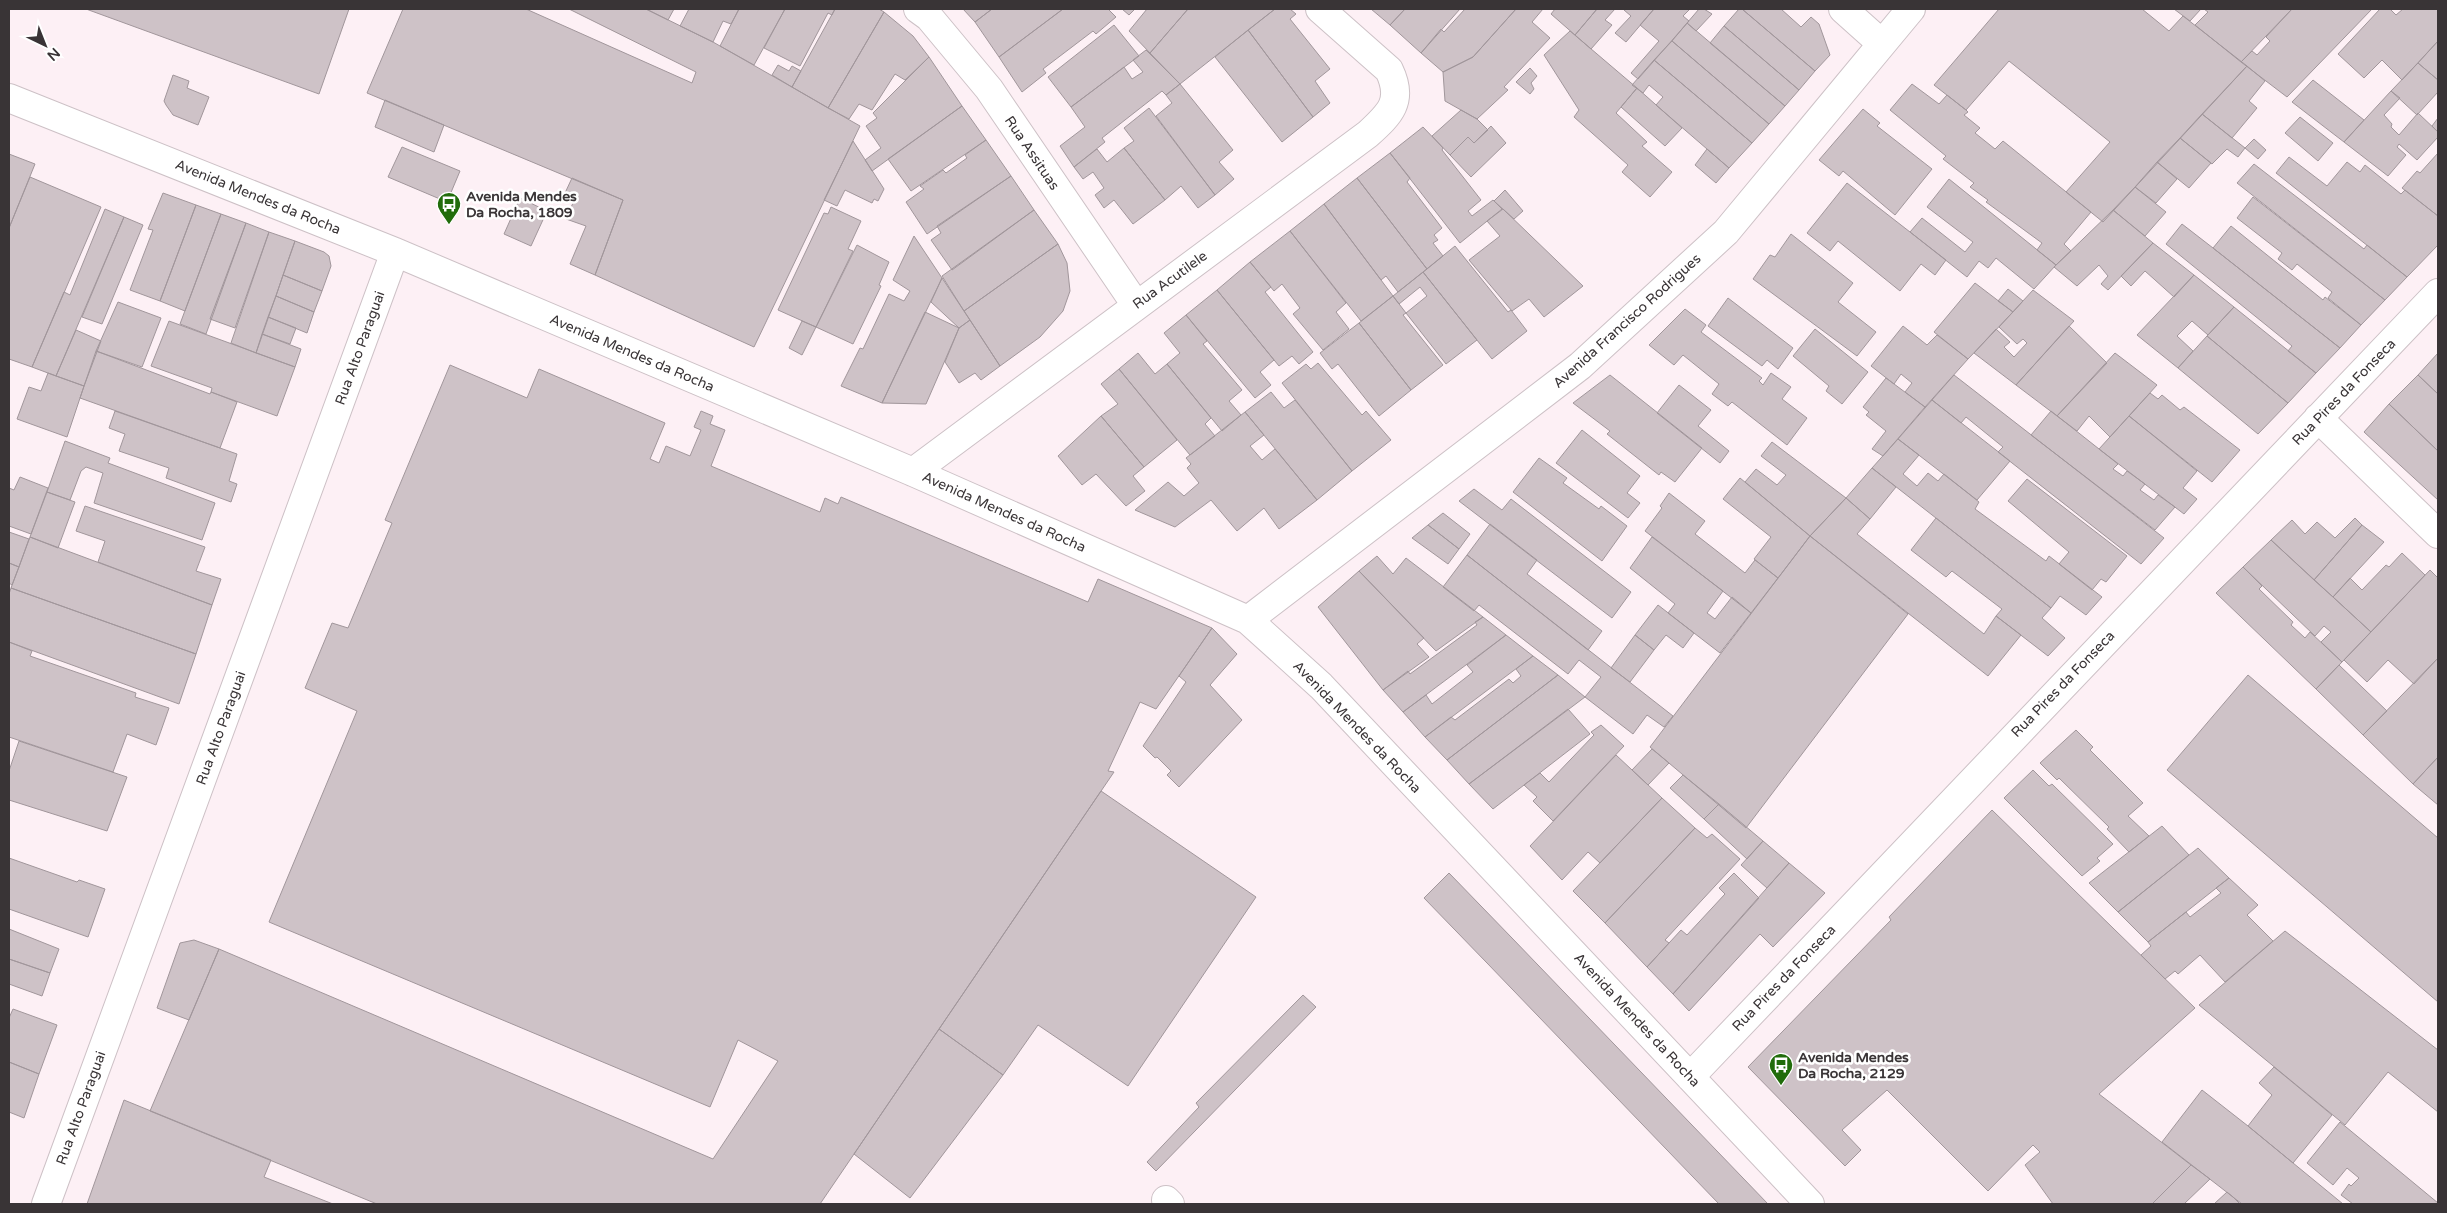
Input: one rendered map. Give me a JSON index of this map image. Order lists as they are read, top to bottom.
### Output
{
  "streets": {
    "street": [
      "Rua Assituas",
      "Avenida Mendes da Rocha",
      "Rua Acutilele",
      "Avenida Francisco Rodrigues",
      "Rua Alto Paraguai",
      "Rua Pires da Fonseca"
    ]
  },
  "crossings": [
    ["Rua Assituas", "Rua Acutilele"],
    ["Avenida Mendes da Rocha", "Rua Acutilele"],
    ["Avenida Mendes da Rocha", "Avenida Francisco Rodrigues"],
    ["Avenida Mendes da Rocha", "Rua Alto Paraguai"],
    ["Avenida Mendes da Rocha", "Rua Pires da Fonseca"]
  ],
  "places": {
    "bus stop": ["Avenida Mendes Da Rocha, 1809", "Avenida Mendes Da Rocha, 2129"]
  },
  "north": "bottom right"
}
